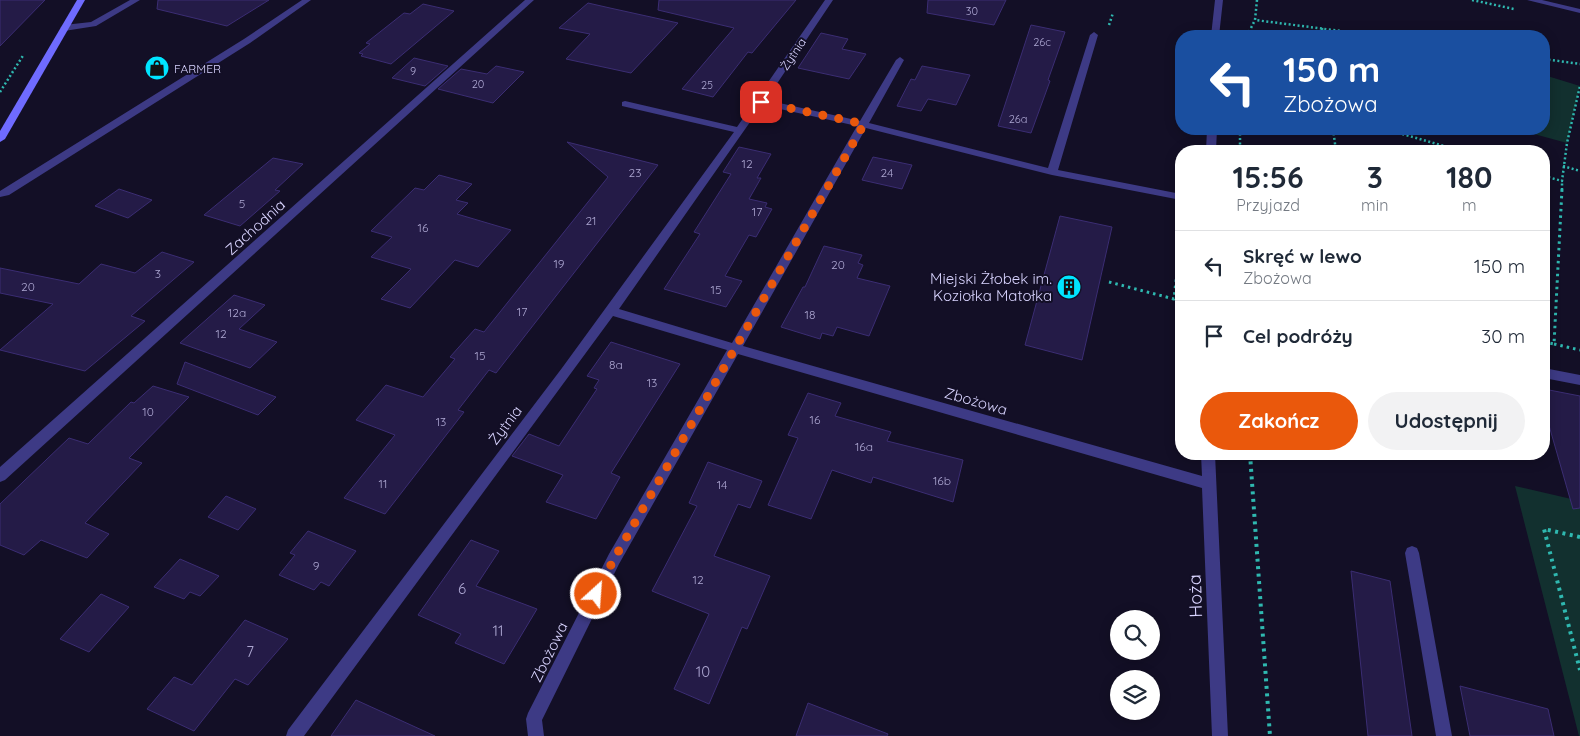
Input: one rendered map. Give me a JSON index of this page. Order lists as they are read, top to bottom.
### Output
{
  "streets": {
    "street": [
      "Żytnia",
      "Zachodnia",
      "Zbożowa",
      "Hoża"
    ]
  },
  "crossings": [
    ["Żytnia", "Zbożowa"],
    ["Zbożowa", "Hoża"]
  ],
  "places": {
    "shop": ["FARMER"],
    "building": ["Miejski Żłobek im. Koziołka Matołka"]
  },
  "house_numbers": [
    "30",
    "26c",
    "9",
    "20",
    "25",
    "26a",
    "12",
    "23",
    "24",
    "5",
    "17",
    "21",
    "16",
    "19",
    "20",
    "3",
    "20",
    "15",
    "17",
    "12a",
    "18",
    "12",
    "15",
    "8a",
    "13",
    "10",
    "16",
    "13",
    "16a",
    "16b",
    "11",
    "14",
    "9",
    "12",
    "6",
    "11",
    "7",
    "10"
  ],
  "page": {
    "turn": ["150 m", "Zbożowa"],
    "eta": [
      "15:56",
      "Przyjazd",
      "3",
      "min",
      "180",
      "m"
    ],
    "list": [
      {
        "name": "Skręć w lewo",
        "note": "Zbożowa",
        "value": "150 m"
      },
      {
        "name": "Cel podróży",
        "value": "30 m"
      }
    ],
    "buttons": ["Zakończ", "Udostępnij"]
  }
}
